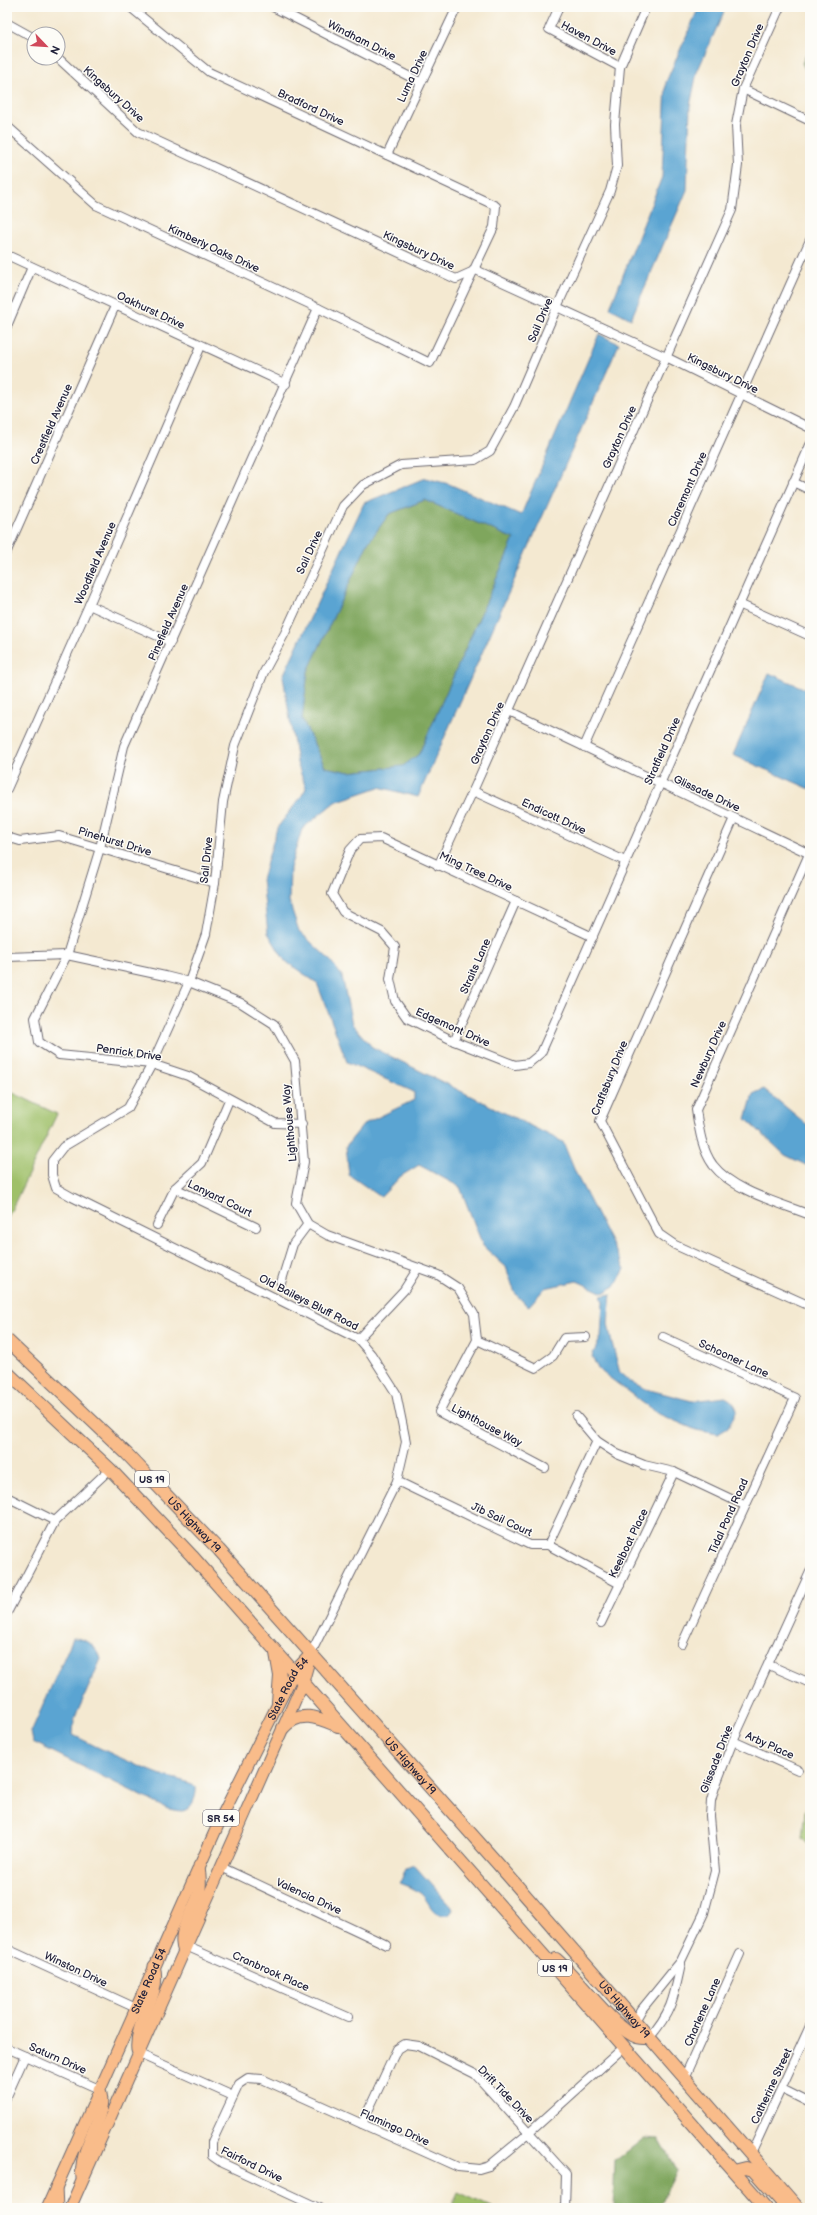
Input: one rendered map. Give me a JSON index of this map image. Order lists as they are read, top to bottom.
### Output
{
  "streets": {
    "highway": ["US 19", "US Highway 19"],
    "main road": ["State Road 54", "SR 54"],
    "street": [
      "Haven Drive",
      "Windham Drive",
      "Grayton Drive",
      "Luma Drive",
      "Kingsbury Drive",
      "Bradford Drive",
      "Kimberly Oaks Drive",
      "Oakhurst Drive",
      "Sail Drive",
      "Crestfield Avenue",
      "Claremont Drive",
      "Woodfield Avenue",
      "Pinefield Avenue",
      "Stratfield Drive",
      "Glissade Drive",
      "Endicott Drive",
      "Pinehurst Drive",
      "Ming Tree Drive",
      "Straits Lane",
      "Edgemont Drive",
      "Penrick Drive",
      "Newbury Drive",
      "Craftsbury Drive",
      "Lighthouse Way",
      "Lanyard Court",
      "Old Baileys Bluff Road",
      "Schooner Lane",
      "Tidal Pond Road",
      "Jib Sail Court",
      "Keelboat Place",
      "Arby Place",
      "Valencia Drive",
      "Winston Drive",
      "Cranbrook Place",
      "Charlene Lane",
      "Saturn Drive",
      "Catherine Street",
      "Drift Tide Drive",
      "Flamingo Drive",
      "Fairford Drive"
    ]
  },
  "crossings": [
    ["Haven Drive", "Sail Drive"],
    ["Windham Drive", "Luma Drive"],
    ["Grayton Drive", "Kingsbury Drive"],
    ["Grayton Drive", "Glissade Drive"],
    ["Grayton Drive", "Endicott Drive"],
    ["Grayton Drive", "Ming Tree Drive"],
    ["Luma Drive", "Bradford Drive"],
    ["Kingsbury Drive", "Bradford Drive"],
    ["Kingsbury Drive", "Kimberly Oaks Drive"],
    ["Kingsbury Drive", "Sail Drive"],
    ["Kingsbury Drive", "Claremont Drive"],
    ["Bradford Drive", "Kimberly Oaks Drive"],
    ["Kimberly Oaks Drive", "Pinefield Avenue"],
    ["Oakhurst Drive", "Crestfield Avenue"],
    ["Oakhurst Drive", "Woodfield Avenue"],
    ["Oakhurst Drive", "Pinefield Avenue"],
    ["Sail Drive", "Pinehurst Drive"],
    ["Sail Drive", "Penrick Drive"],
    ["Sail Drive", "Lighthouse Way"],
    ["Sail Drive", "Old Baileys Bluff Road"],
    ["Claremont Drive", "Glissade Drive"],
    ["Pinefield Avenue", "Pinehurst Drive"],
    ["Pinefield Avenue", "Penrick Drive"],
    ["Pinefield Avenue", "Lighthouse Way"],
    ["Stratfield Drive", "Glissade Drive"],
    ["Stratfield Drive", "Endicott Drive"],
    ["Stratfield Drive", "Ming Tree Drive"],
    ["Stratfield Drive", "Edgemont Drive"],
    ["Glissade Drive", "Newbury Drive"],
    ["Glissade Drive", "Craftsbury Drive"],
    ["Glissade Drive", "US Highway 19"],
    ["Glissade Drive", "Arby Place"],
    ["Ming Tree Drive", "Straits Lane"],
    ["Ming Tree Drive", "Edgemont Drive"],
    ["Straits Lane", "Edgemont Drive"],
    ["Penrick Drive", "Lighthouse Way"],
    ["Old Baileys Bluff Road", "Jib Sail Court"],
    ["Old Baileys Bluff Road", "US Highway 19"],
    ["Old Baileys Bluff Road", "State Road 54"],
    ["Schooner Lane", "Tidal Pond Road"],
    ["Jib Sail Court", "Keelboat Place"],
    ["US Highway 19", "State Road 54"],
    ["US Highway 19", "Charlene Lane"],
    ["US Highway 19", "Catherine Street"],
    ["US Highway 19", "Flamingo Drive"],
    ["State Road 54", "Valencia Drive"],
    ["State Road 54", "Winston Drive"],
    ["State Road 54", "Cranbrook Place"],
    ["State Road 54", "Saturn Drive"],
    ["Drift Tide Drive", "Flamingo Drive"],
    ["Flamingo Drive", "Fairford Drive"]
  ],
  "north": "bottom right"
}
